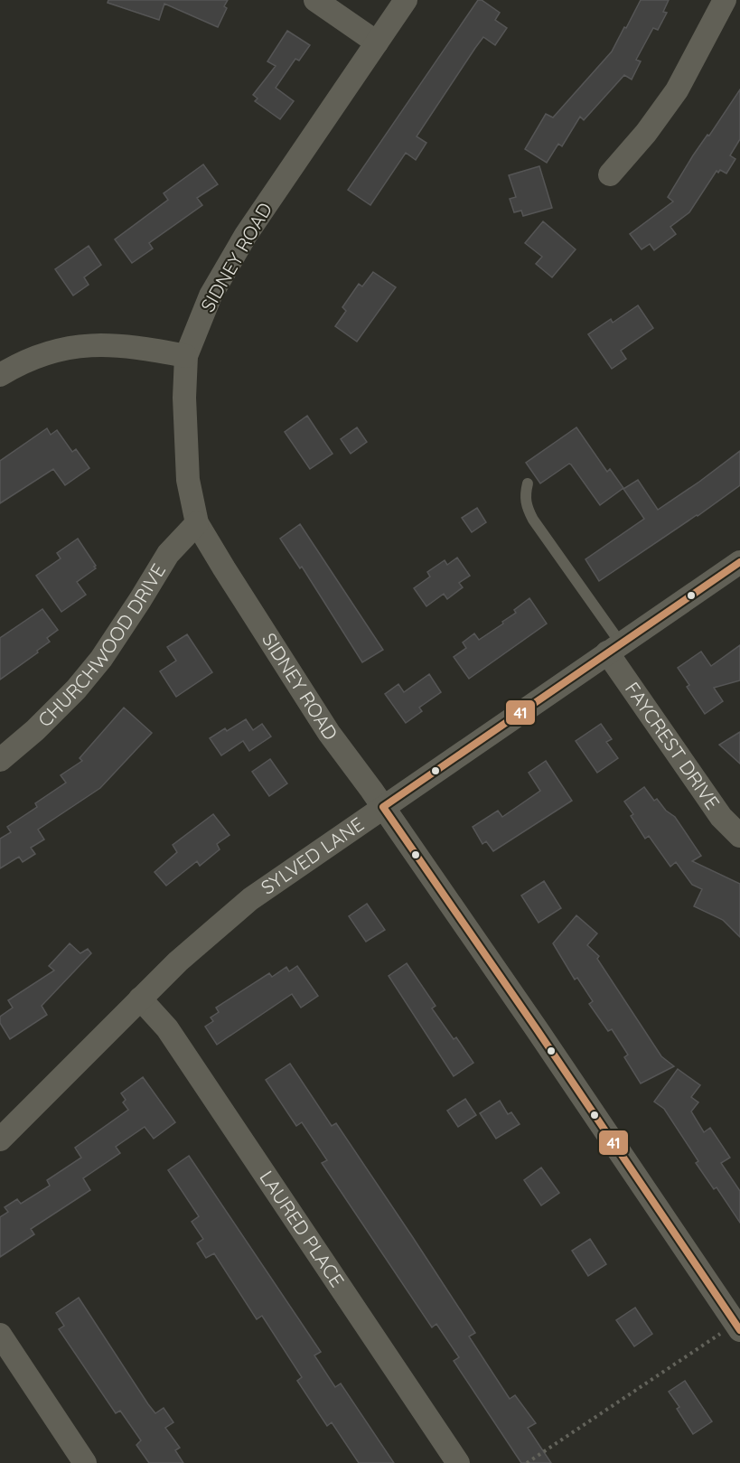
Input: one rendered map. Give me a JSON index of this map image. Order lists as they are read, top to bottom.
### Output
{
  "streets": {
    "street": [
      "SIDNEY ROAD",
      "CHURCHWOOD DRIVE",
      "FAYCREST DRIVE",
      "SYLVED LANE",
      "LAURED PLACE"
    ]
  },
  "crossings": [
    ["SIDNEY ROAD", "CHURCHWOOD DRIVE"],
    ["SIDNEY ROAD", "SYLVED LANE"],
    ["FAYCREST DRIVE", "SYLVED LANE"],
    ["SYLVED LANE", "LAURED PLACE"]
  ],
  "lines": ["transit line 41"]
}
